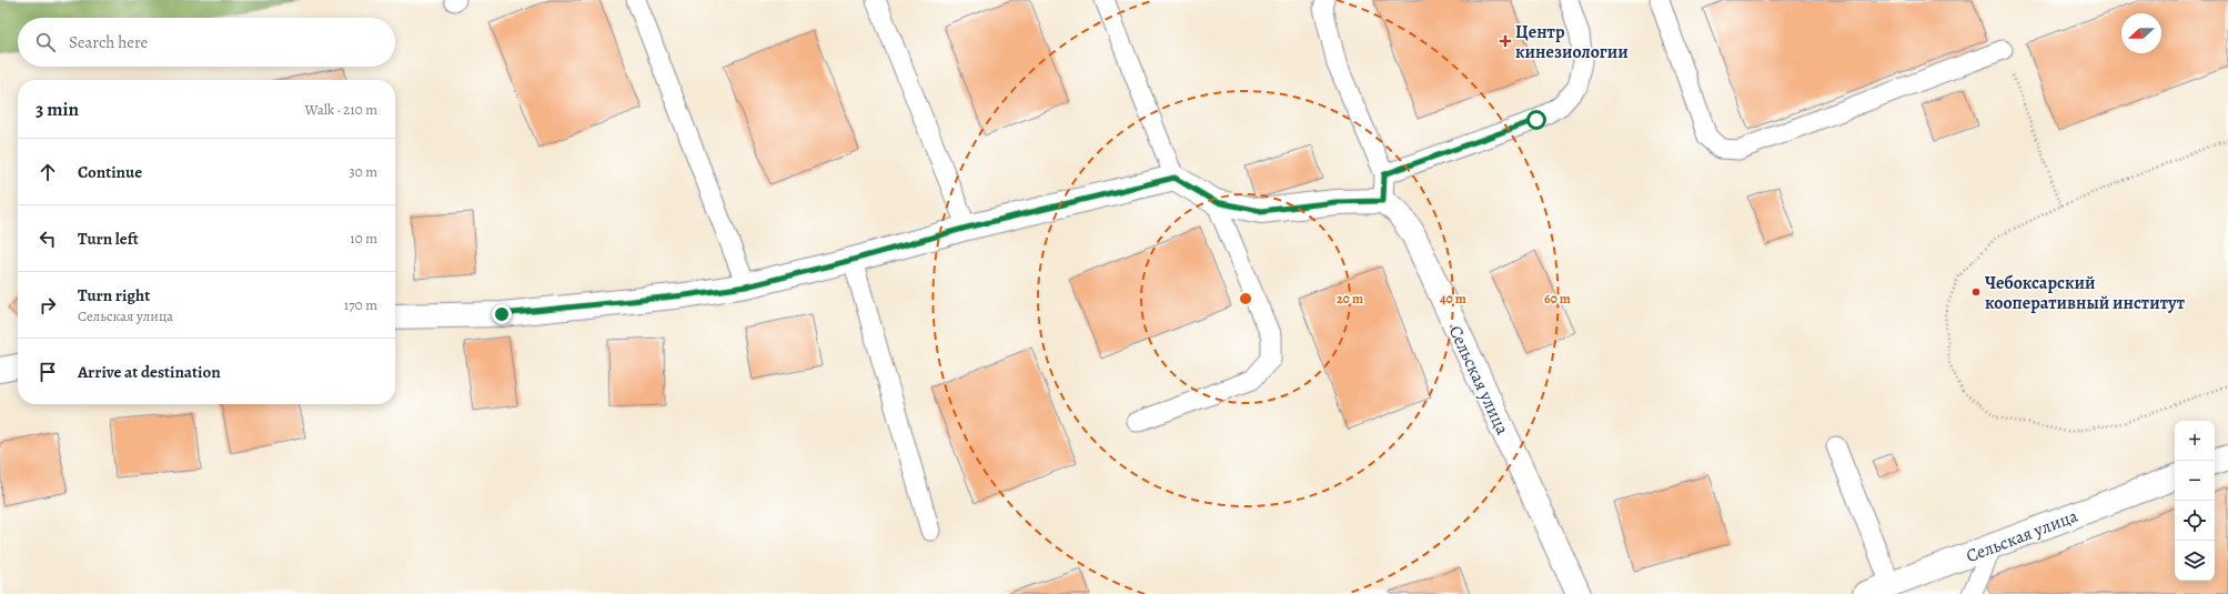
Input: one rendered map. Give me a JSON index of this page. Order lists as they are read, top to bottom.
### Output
{
  "streets": {
    "street": ["Сельская улица"]
  },
  "places": {
    "health": ["Центр кинезиологии"],
    "other": ["Чебоксарский кооперативный институт"]
  },
  "north": "left",
  "page": {
    "search": "Search here",
    "heading": ["3 min", "Walk · 210 m"],
    "list": [
      ["Continue", "30 m"],
      ["Turn left", "10 m"],
      ["Turn right", "Сельская улица", "170 m"],
      "Arrive at destination"
    ],
    "map_buttons": ["+", "−"]
  },
  "rings": ["20 m", "40 m", "60 m"]
}
